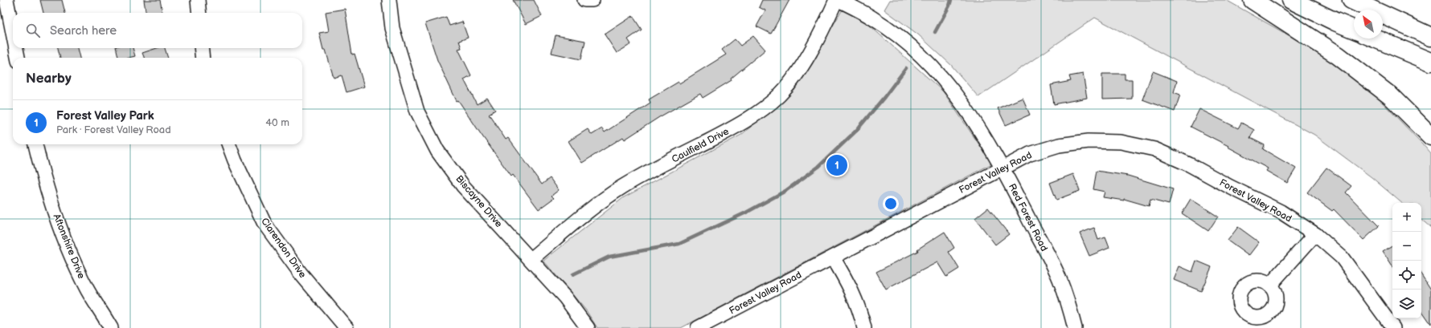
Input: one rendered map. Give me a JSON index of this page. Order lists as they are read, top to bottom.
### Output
{
  "streets": {
    "street": [
      "Caulfield Drive",
      "Forest Valley Road",
      "Biscayne Drive",
      "Red Forest Road",
      "Aftonshire Drive",
      "Clarendon Drive"
    ]
  },
  "crossings": [
    ["Caulfield Drive", "Biscayne Drive"],
    ["Forest Valley Road", "Red Forest Road"]
  ],
  "north": "top left",
  "page": {
    "search": "Search here",
    "heading": "Nearby",
    "list": [
      {
        "mark": "1",
        "name": "Forest Valley Park",
        "note": "Park · Forest Valley Road",
        "value": "40 m"
      }
    ],
    "pins": "1",
    "map_buttons": ["+", "−"]
  }
}
